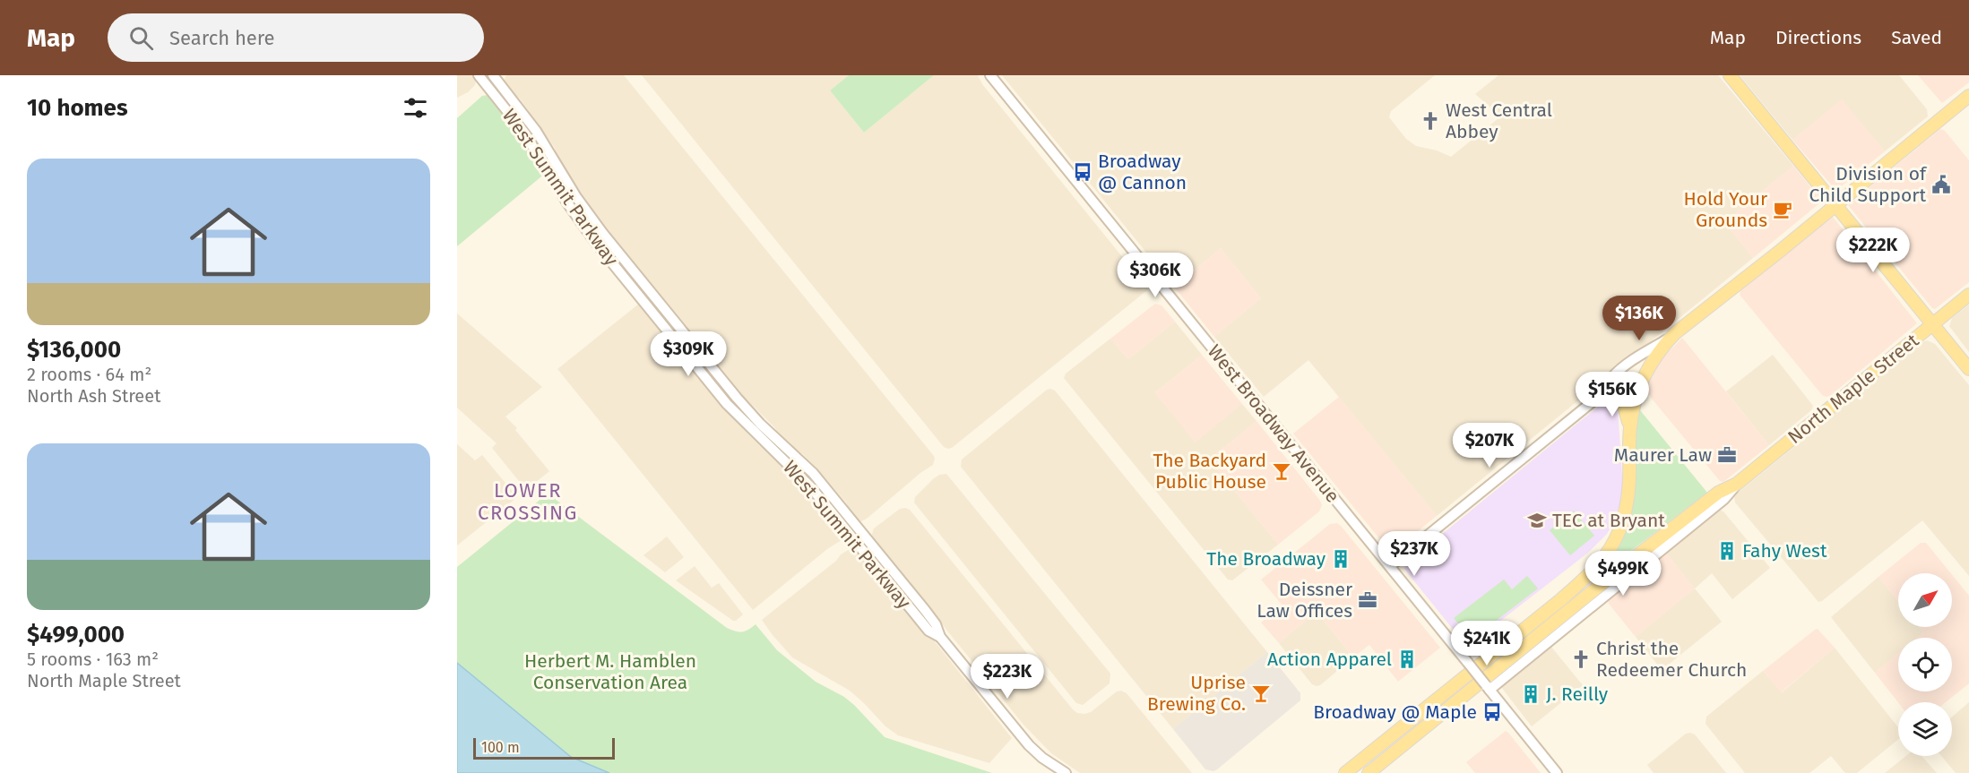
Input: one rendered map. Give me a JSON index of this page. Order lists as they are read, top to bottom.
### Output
{
  "streets": {
    "main road": ["North Maple Street"],
    "street": ["West Summit Parkway", "West Broadway Avenue"]
  },
  "crossings": [
    ["North Maple Street", "West Broadway Avenue"]
  ],
  "districts": ["LOWER CROSSING"],
  "parks": ["Herbert M. Hamblen Conservation Area"],
  "places": {
    "church": ["West Central Abbey", "Christ the Redeemer Church"],
    "bus stop": ["Broadway @ Cannon", "Broadway @ Maple"],
    "public building": ["Division of Child Support"],
    "cafe": ["Hold Your Grounds"],
    "office": ["Maurer Law", "Deissner Law Offices"],
    "bar": ["The Backyard Public House", "Uprise Brewing Co."],
    "school or university": ["TEC at Bryant"],
    "building": [
      "Fahy West",
      "The Broadway",
      "Action Apparel",
      "J. Reilly"
    ]
  },
  "scale_bar": "100 m",
  "north": "top right",
  "page": {
    "header": "Map",
    "search": "Search here",
    "nav": ["Map", "Directions", "Saved"],
    "heading": "10 homes",
    "list": [
      {
        "name": "$136,000",
        "note": "2 rooms · 64 m² · North Ash Street"
      },
      {
        "name": "$499,000",
        "note": "5 rooms · 163 m² · North Maple Street"
      }
    ],
    "price": [
      "$222K",
      "$306K",
      "$136K",
      "$309K",
      "$156K",
      "$207K",
      "$237K",
      "$499K",
      "$241K",
      "$223K"
    ],
    "scale": "100 m"
  }
}
